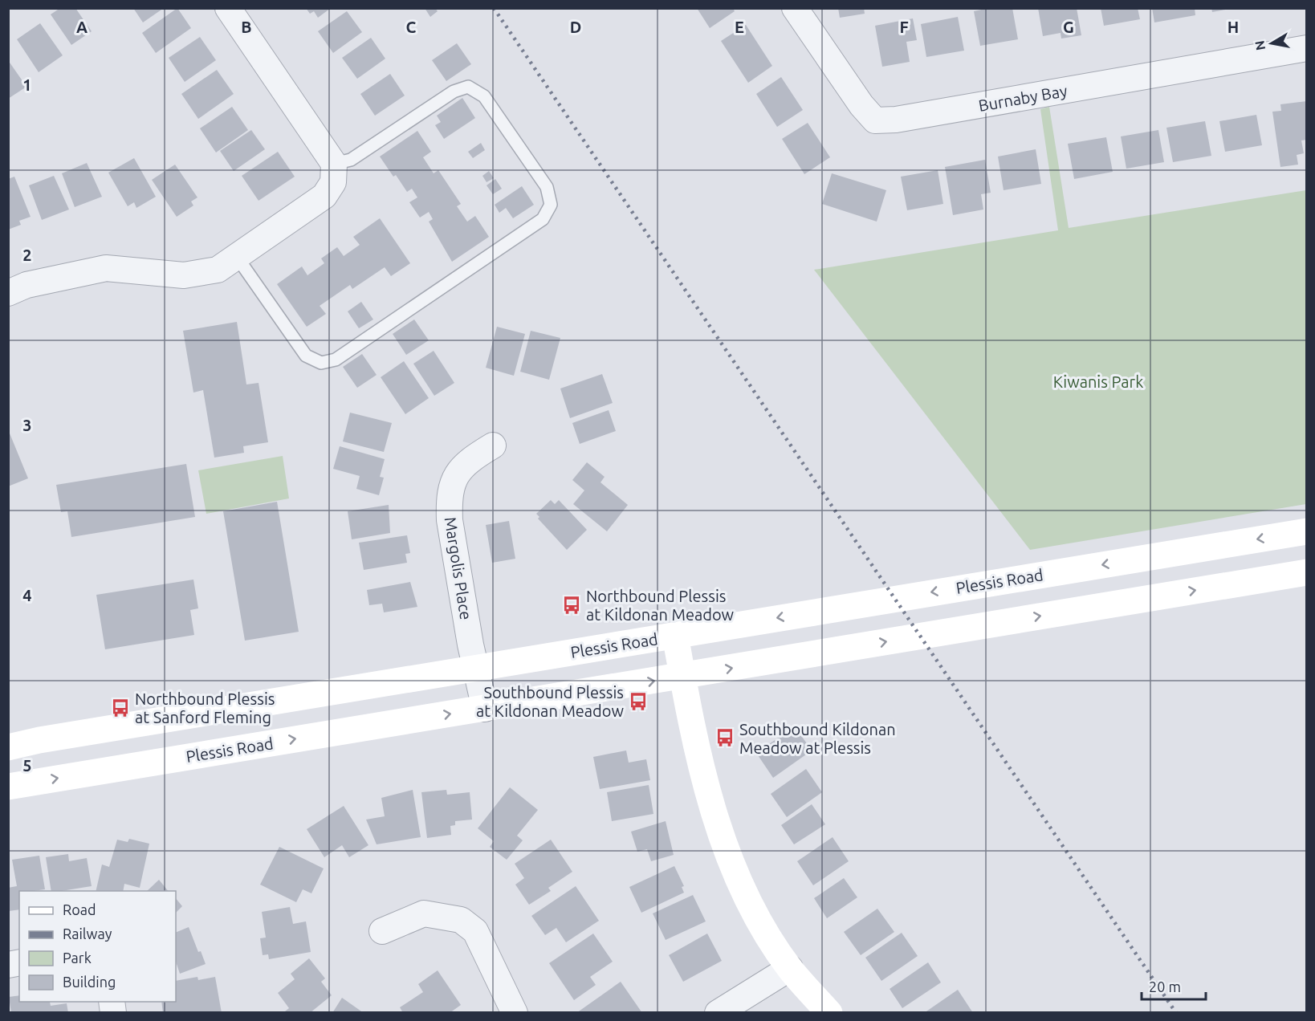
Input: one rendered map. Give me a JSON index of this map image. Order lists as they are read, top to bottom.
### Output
{
  "streets": {
    "main road": ["Plessis Road"],
    "street": ["Burnaby Bay", "Margolis Place"]
  },
  "crossings": [
    ["Margolis Place", "Plessis Road"]
  ],
  "parks": ["Kiwanis Park"],
  "places": {
    "bus stop": [
      "Northbound Plessis at Kildonan Meadow",
      "Southbound Plessis at Kildonan Meadow",
      "Northbound Plessis at Sanford Fleming",
      "Southbound Kildonan Meadow at Plessis"
    ]
  },
  "legend": [
    "Road",
    "Railway",
    "Park",
    "Building"
  ],
  "scale_bar": "20 m",
  "north": "left",
  "grid": {
    "columns": [
      "A",
      "B",
      "C",
      "D",
      "E",
      "F",
      "G",
      "H"
    ],
    "rows": [
      "1",
      "2",
      "3",
      "4",
      "5"
    ]
  }
}
